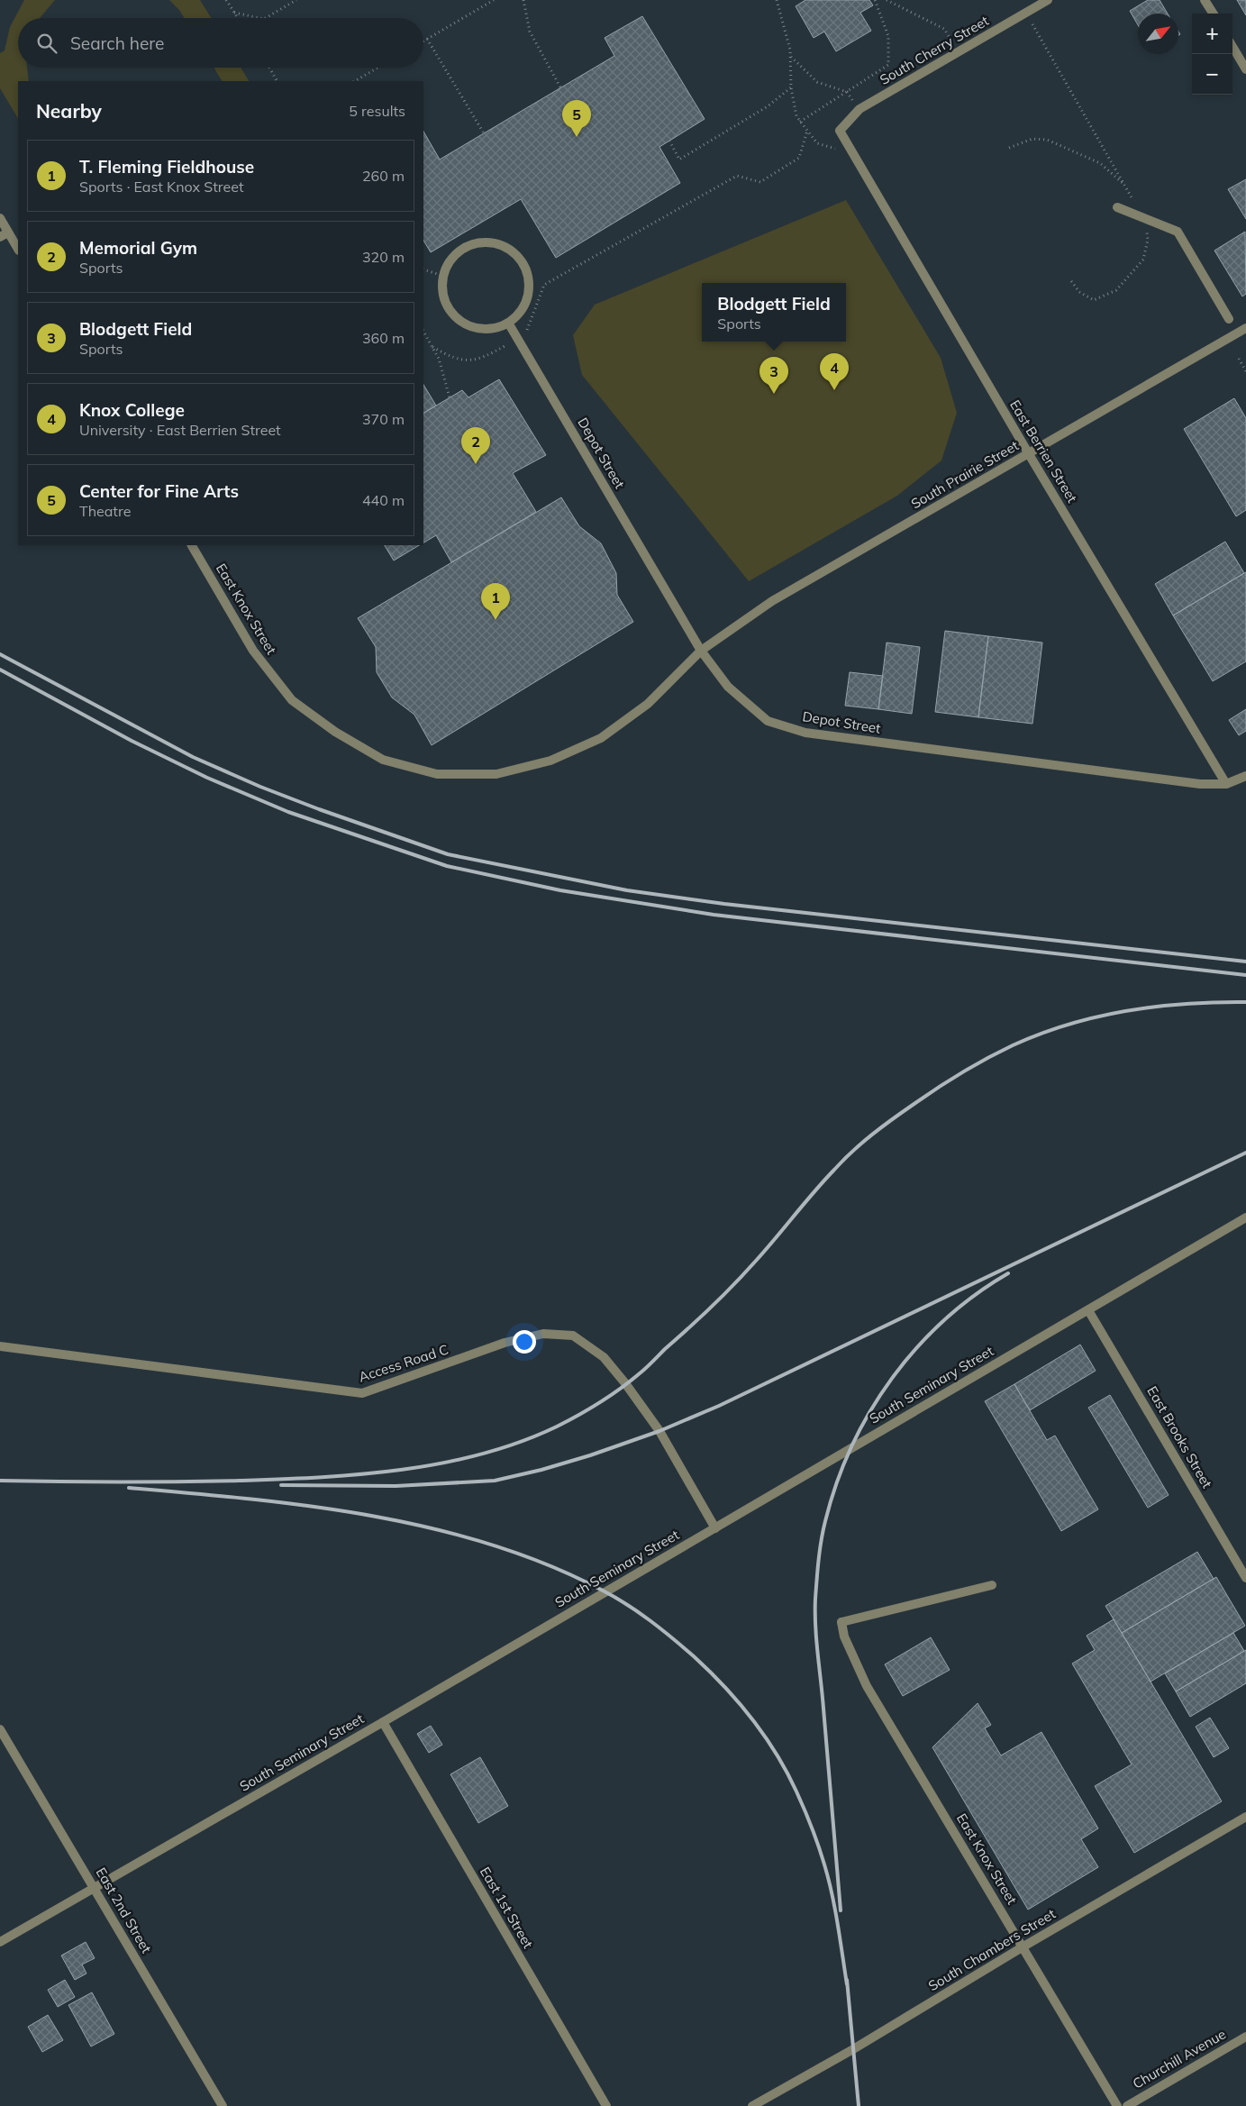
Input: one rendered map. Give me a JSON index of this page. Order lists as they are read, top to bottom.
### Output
{
  "streets": {
    "street": [
      "South Cherry Street",
      "East Berrien Street",
      "Depot Street",
      "South Prairie Street",
      "East Knox Street",
      "Access Road C",
      "South Seminary Street",
      "East Brooks Street",
      "East 1st Street",
      "East 2nd Street",
      "South Chambers Street",
      "Churchill Avenue"
    ]
  },
  "crossings": [
    ["South Cherry Street", "East Berrien Street"],
    ["East Berrien Street", "Depot Street"],
    ["East Berrien Street", "South Prairie Street"],
    ["Depot Street", "South Prairie Street"],
    ["Depot Street", "East Knox Street"],
    ["South Prairie Street", "East Knox Street"],
    ["East Knox Street", "South Chambers Street"],
    ["Access Road C", "South Seminary Street"],
    ["South Seminary Street", "East Brooks Street"],
    ["South Seminary Street", "East 1st Street"],
    ["South Seminary Street", "East 2nd Street"]
  ],
  "north": "top right",
  "page": {
    "map_buttons": ["+", "−"],
    "search": "Search here",
    "heading": ["Nearby", "5 results"],
    "pins": [
      "5",
      "4",
      "3",
      "2",
      "1"
    ],
    "list": [
      {
        "mark": "1",
        "name": "T. Fleming Fieldhouse",
        "note": "Sports · East Knox Street",
        "value": "260 m"
      },
      {
        "mark": "2",
        "name": "Memorial Gym",
        "note": "Sports",
        "value": "320 m"
      },
      {
        "mark": "3",
        "name": "Blodgett Field",
        "note": "Sports",
        "value": "360 m"
      },
      {
        "mark": "4",
        "name": "Knox College",
        "note": "University · East Berrien Street",
        "value": "370 m"
      },
      {
        "mark": "5",
        "name": "Center for Fine Arts",
        "note": "Theatre",
        "value": "440 m"
      }
    ],
    "popup": ["Blodgett Field", "Sports"]
  }
}
